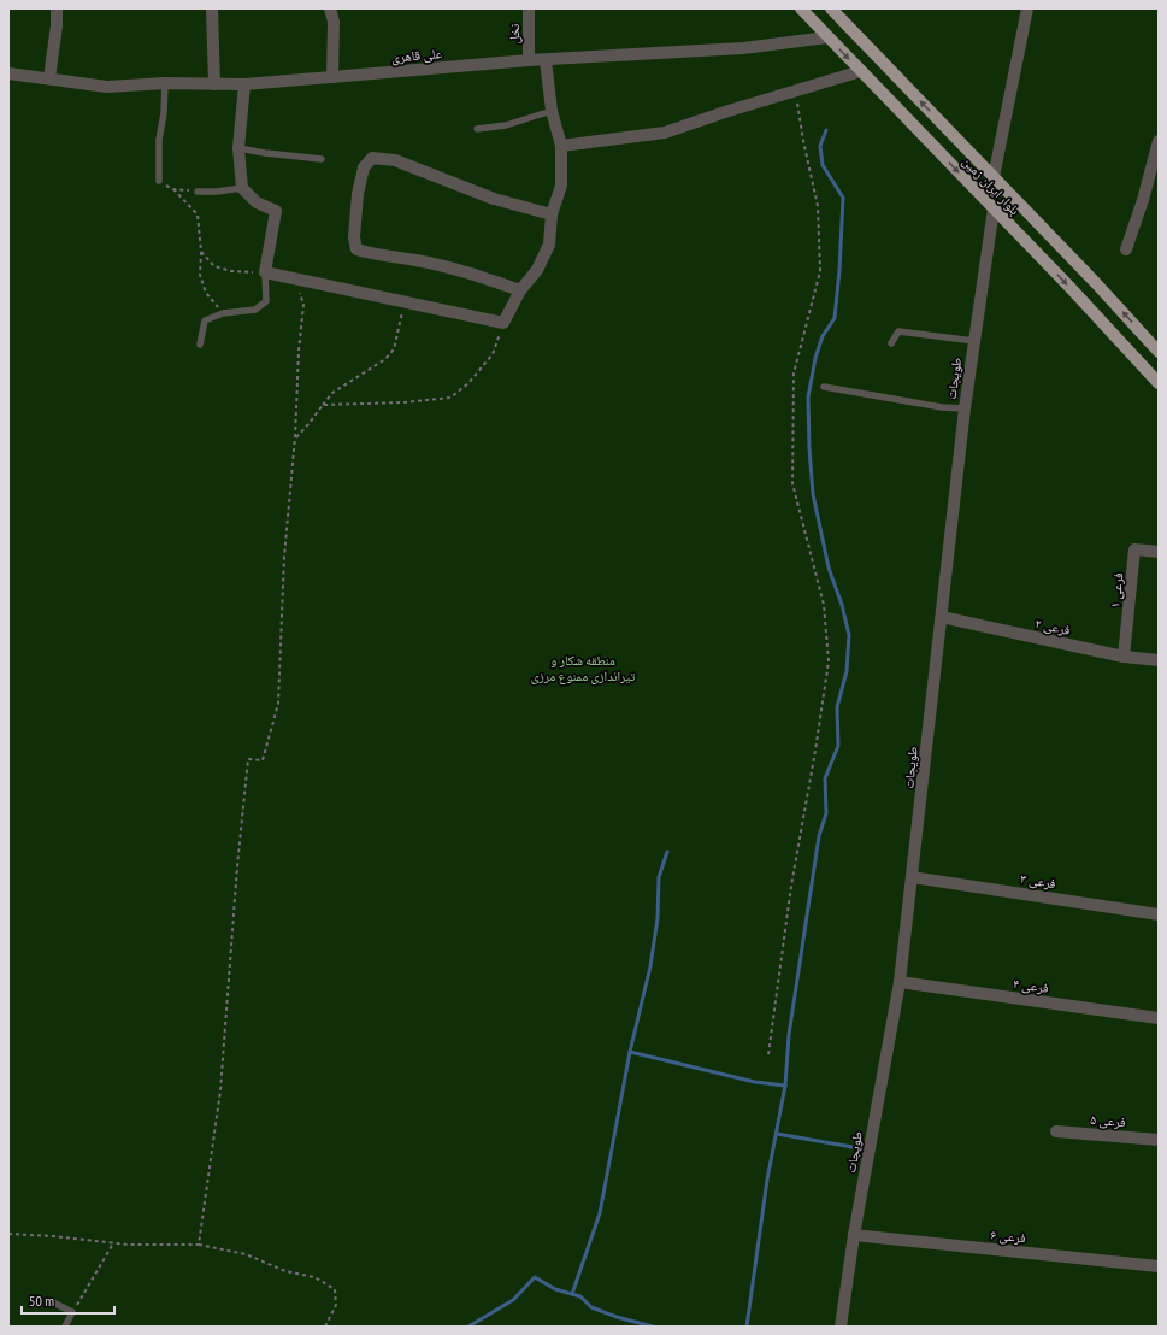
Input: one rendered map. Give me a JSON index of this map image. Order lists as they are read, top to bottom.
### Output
{
  "streets": {
    "main road": ["بلوار ایران زمین"],
    "street": [
      "نخل",
      "علی قاهری",
      "طویجات",
      "فرعی ۱",
      "فرعی ۲",
      "فرعی ۳",
      "فرعی ۴",
      "فرعی ۵",
      "فرعی ۶"
    ]
  },
  "crossings": [
    ["نخل", "علی قاهری"],
    ["علی قاهری", "بلوار ایران زمین"],
    ["بلوار ایران زمین", "طویجات"],
    ["طویجات", "فرعی ۲"],
    ["طویجات", "فرعی ۳"],
    ["طویجات", "فرعی ۴"],
    ["طویجات", "فرعی ۶"],
    ["فرعی ۱", "فرعی ۲"]
  ],
  "parks": ["منطقه شکار و تیراندازی ممنوع مرزی"],
  "scale_bar": "50 m"
}
